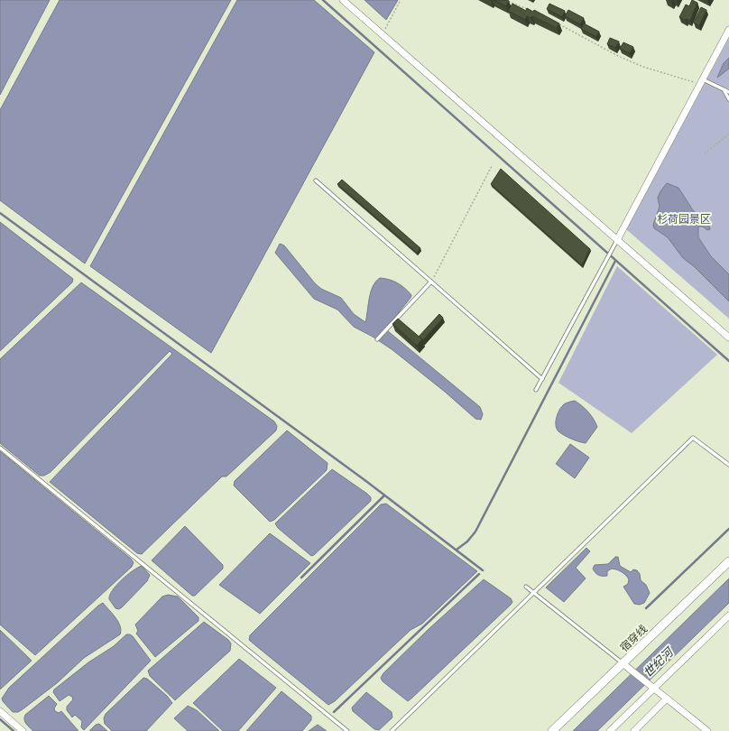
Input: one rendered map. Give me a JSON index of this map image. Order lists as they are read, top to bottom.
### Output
{
  "streets": {
    "main road": ["宿穿线"]
  },
  "water": ["世纪河"],
  "parks": ["杉荷园景区"]
}
